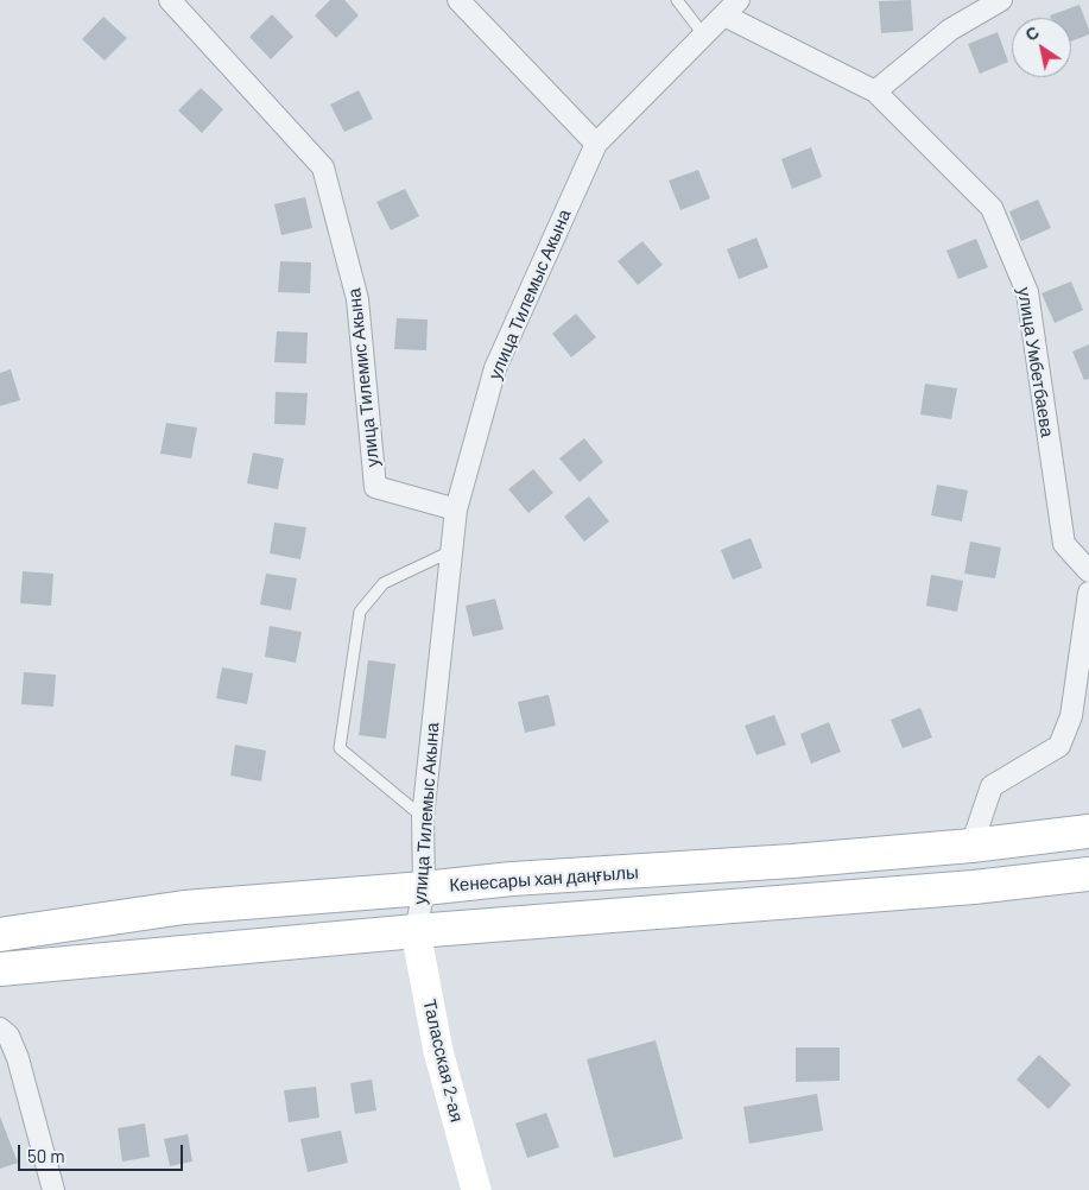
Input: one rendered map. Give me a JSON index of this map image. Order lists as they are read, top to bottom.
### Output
{
  "streets": {
    "main road": ["Кенесары хан даңғылы"],
    "street": [
      "улица Тилемыс Акына",
      "улица Умбетбаева",
      "улица Тилемис Акына",
      "Таласская 2-ая"
    ]
  },
  "crossings": [
    ["улица Тилемыс Акына", "улица Тилемис Акына"],
    ["улица Тилемыс Акына", "Кенесары хан даңғылы"],
    ["улица Тилемыс Акына", "Таласская 2-ая"]
  ],
  "scale_bar": "50 m",
  "north": "top left"
}
